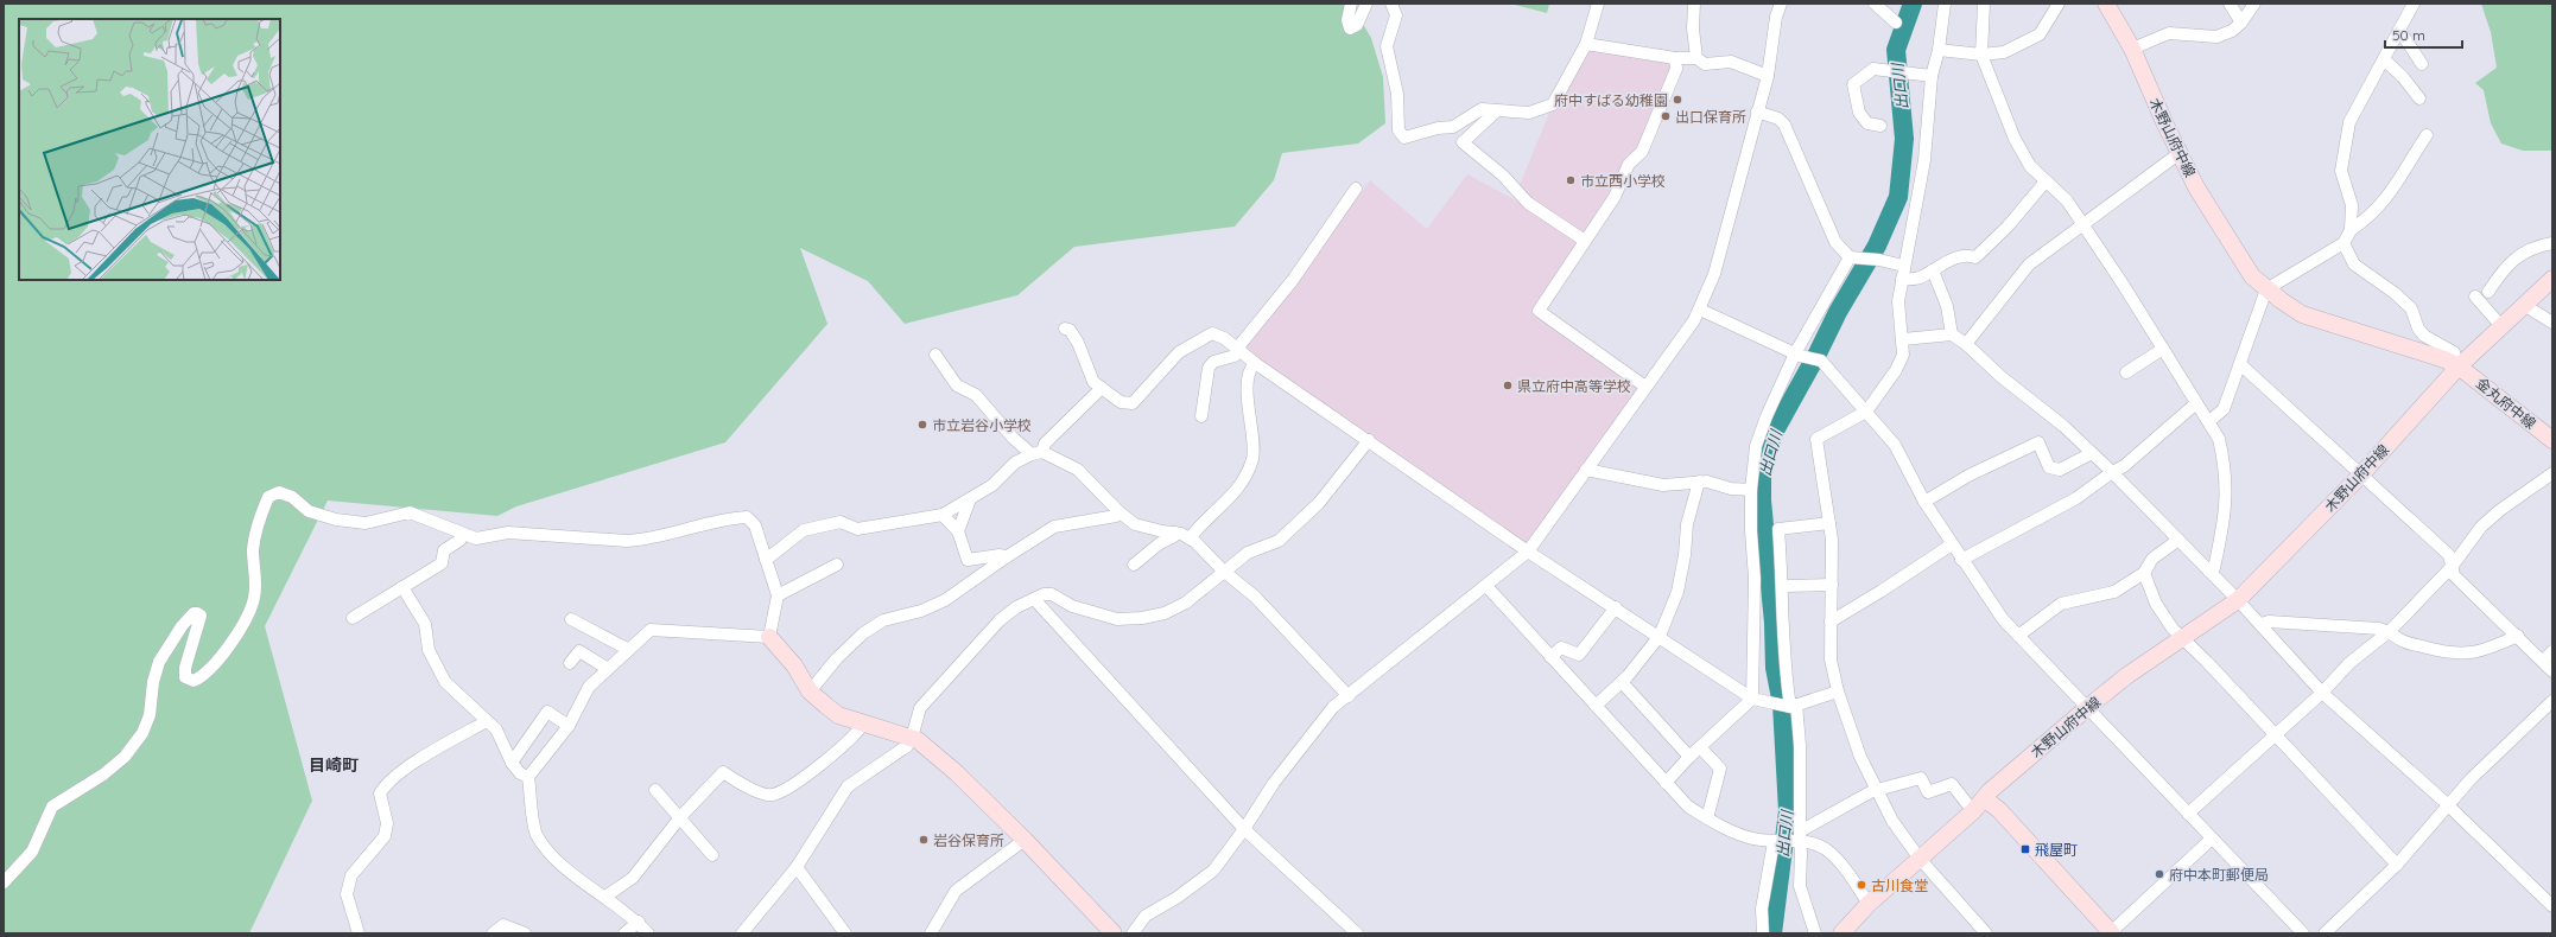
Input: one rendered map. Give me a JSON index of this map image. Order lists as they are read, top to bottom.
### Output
{
  "streets": {
    "main road": ["木野山府中線", "金丸府中線"]
  },
  "crossings": [
    ["木野山府中線", "金丸府中線"]
  ],
  "districts": ["目崎町"],
  "water": ["出口川"],
  "places": {
    "other": [
      "府中すばる幼稚園",
      "出口保育所",
      "市立西小学校",
      "県立府中高等学校",
      "市立岩谷小学校",
      "岩谷保育所",
      "府中本町郵便局",
      "古川食堂"
    ],
    "transit": ["飛屋町"]
  },
  "scale_bar": "50 m"
}
